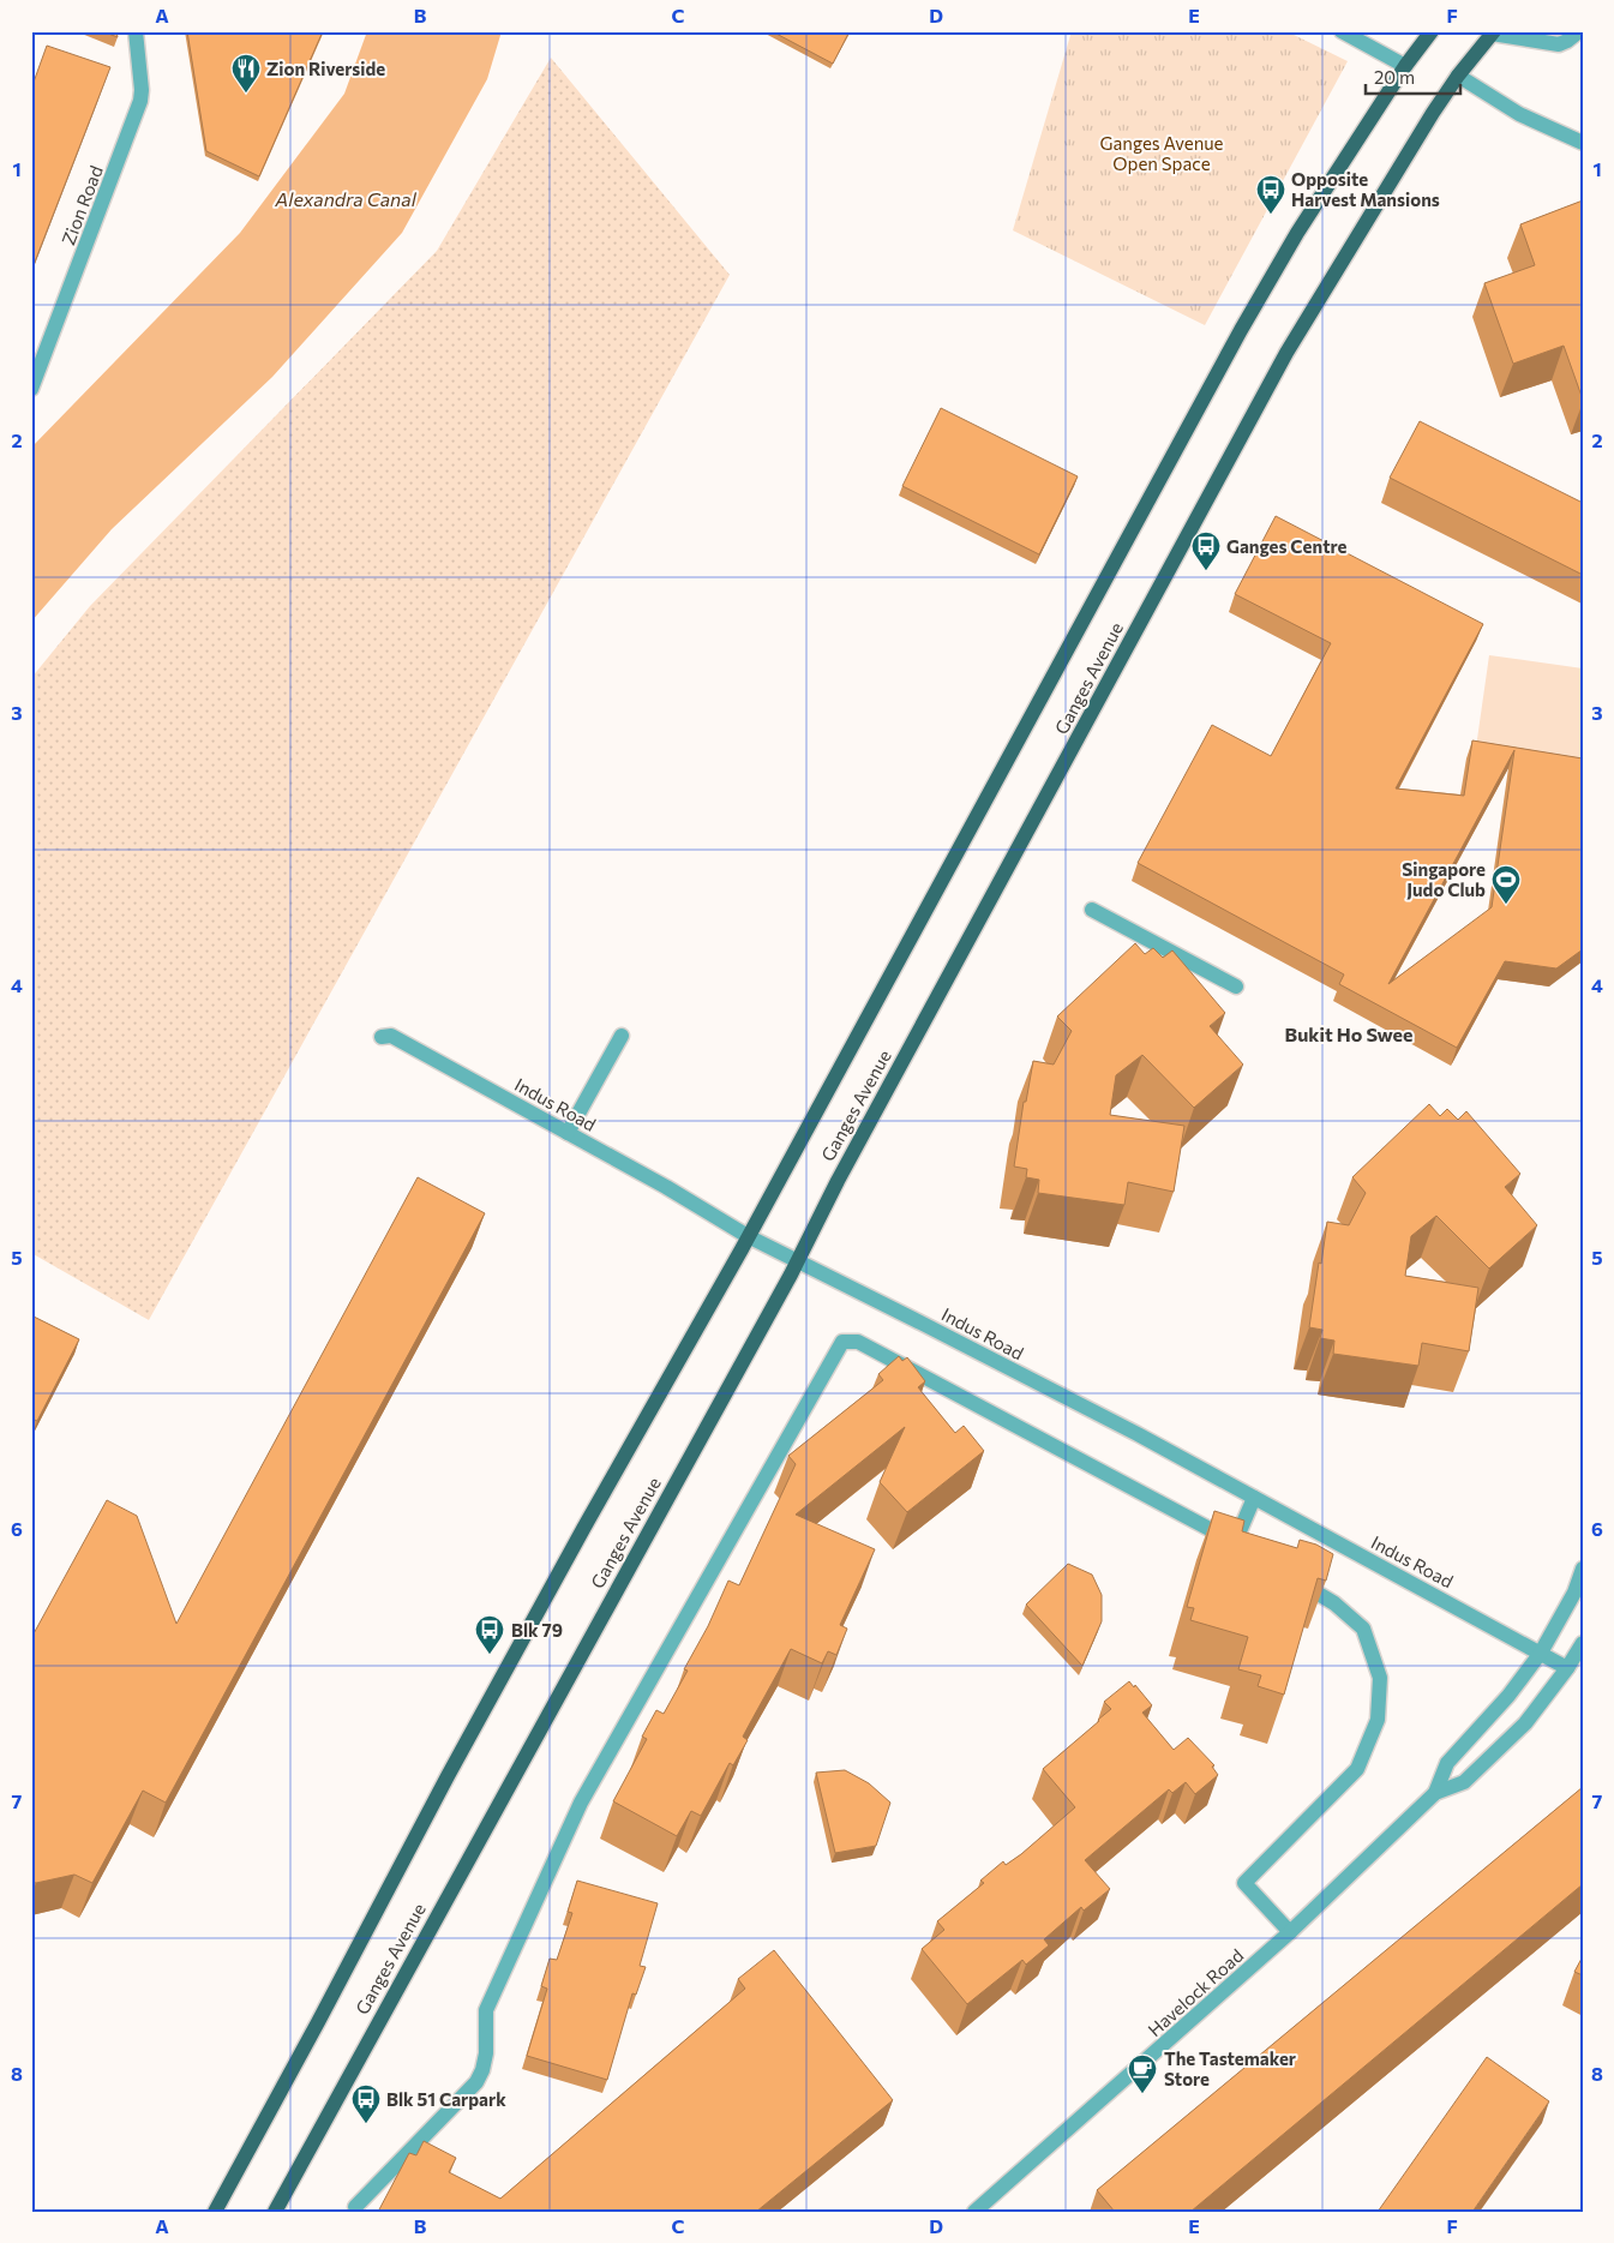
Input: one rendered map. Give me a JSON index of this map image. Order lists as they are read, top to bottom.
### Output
{
  "streets": {
    "main road": ["Ganges Avenue"],
    "street": ["Zion Road", "Indus Road", "Havelock Road"]
  },
  "crossings": [
    ["Ganges Avenue", "Indus Road"],
    ["Indus Road", "Havelock Road"]
  ],
  "districts": ["Bukit Ho Swee"],
  "water": ["Alexandra Canal"],
  "parks": ["Ganges Avenue Open Space"],
  "places": {
    "restaurant": ["Zion Riverside"],
    "bus stop": [
      "Opposite Harvest Mansions",
      "Ganges Centre",
      "Blk 79",
      "Blk 51 Carpark"
    ],
    "sports": ["Singapore Judo Club"],
    "cafe": ["The Tastemaker Store"]
  },
  "scale_bar": "20 m",
  "grid": {
    "columns": [
      "A",
      "B",
      "C",
      "D",
      "E",
      "F"
    ],
    "rows": [
      "1",
      "2",
      "3",
      "4",
      "5",
      "6",
      "7",
      "8"
    ]
  }
}
